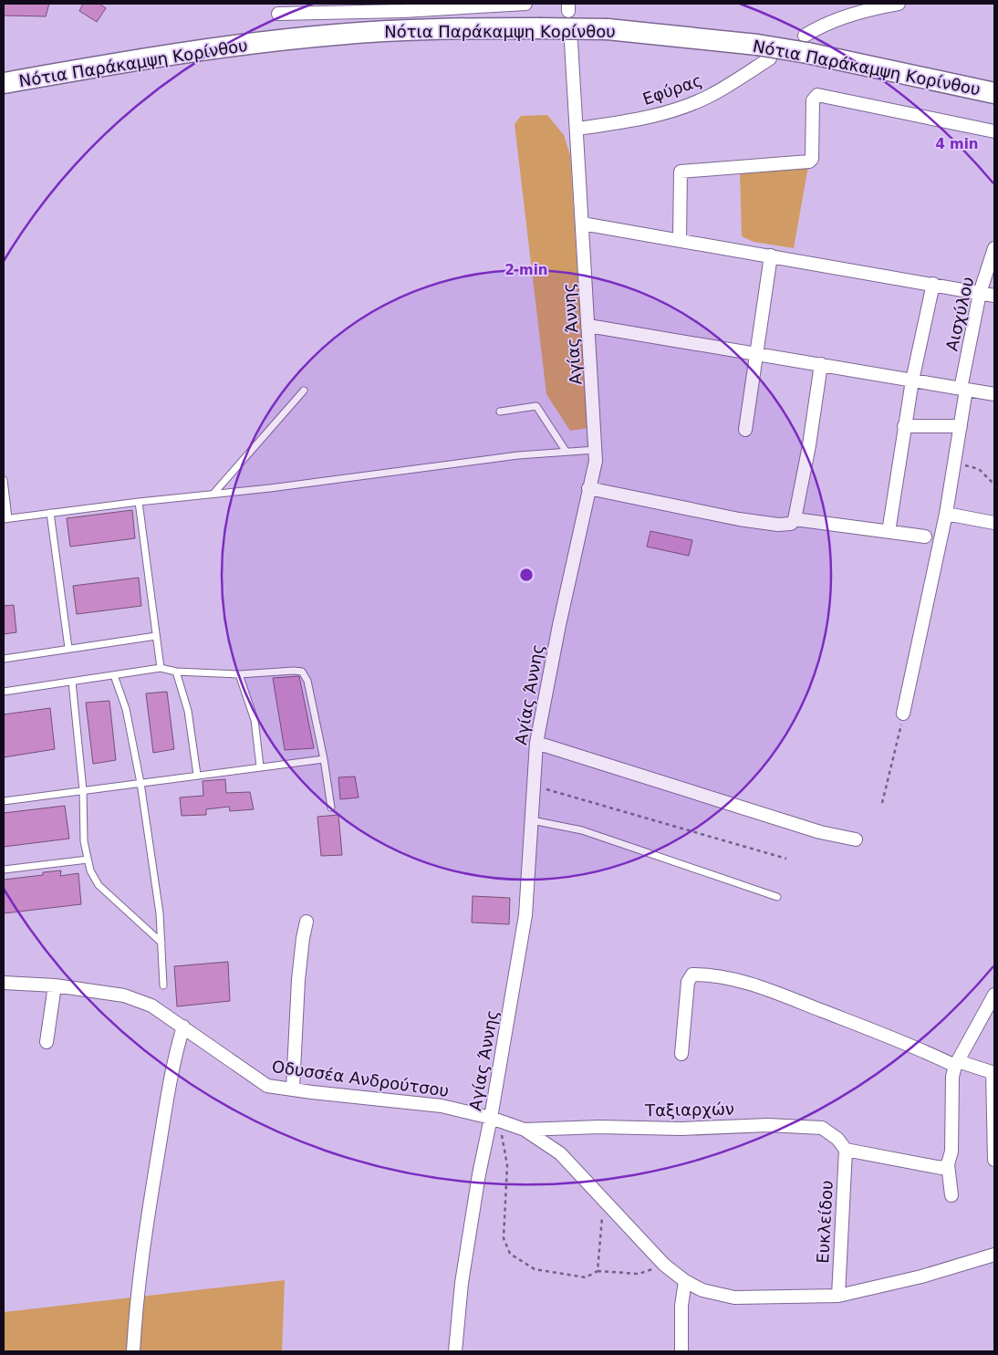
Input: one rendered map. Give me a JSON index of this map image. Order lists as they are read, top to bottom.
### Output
{
  "streets": {
    "highway": ["Νότια Παράκαμψη Κορίνθου"],
    "street": [
      "Εφύρας",
      "Αισχύλου",
      "Αγίας Άννης",
      "Οδυσσέα Ανδρούτσου",
      "Ταξιαρχών",
      "Ευκλείδου"
    ]
  },
  "crossings": [
    ["Νότια Παράκαμψη Κορίνθου", "Εφύρας"],
    ["Εφύρας", "Αγίας Άννης"],
    ["Αγίας Άννης", "Οδυσσέα Ανδρούτσου"],
    ["Οδυσσέα Ανδρούτσου", "Ταξιαρχών"],
    ["Οδυσσέα Ανδρούτσου", "Ευκλείδου"],
    ["Ταξιαρχών", "Ευκλείδου"]
  ],
  "rings": ["4 min", "2 min"]
}
